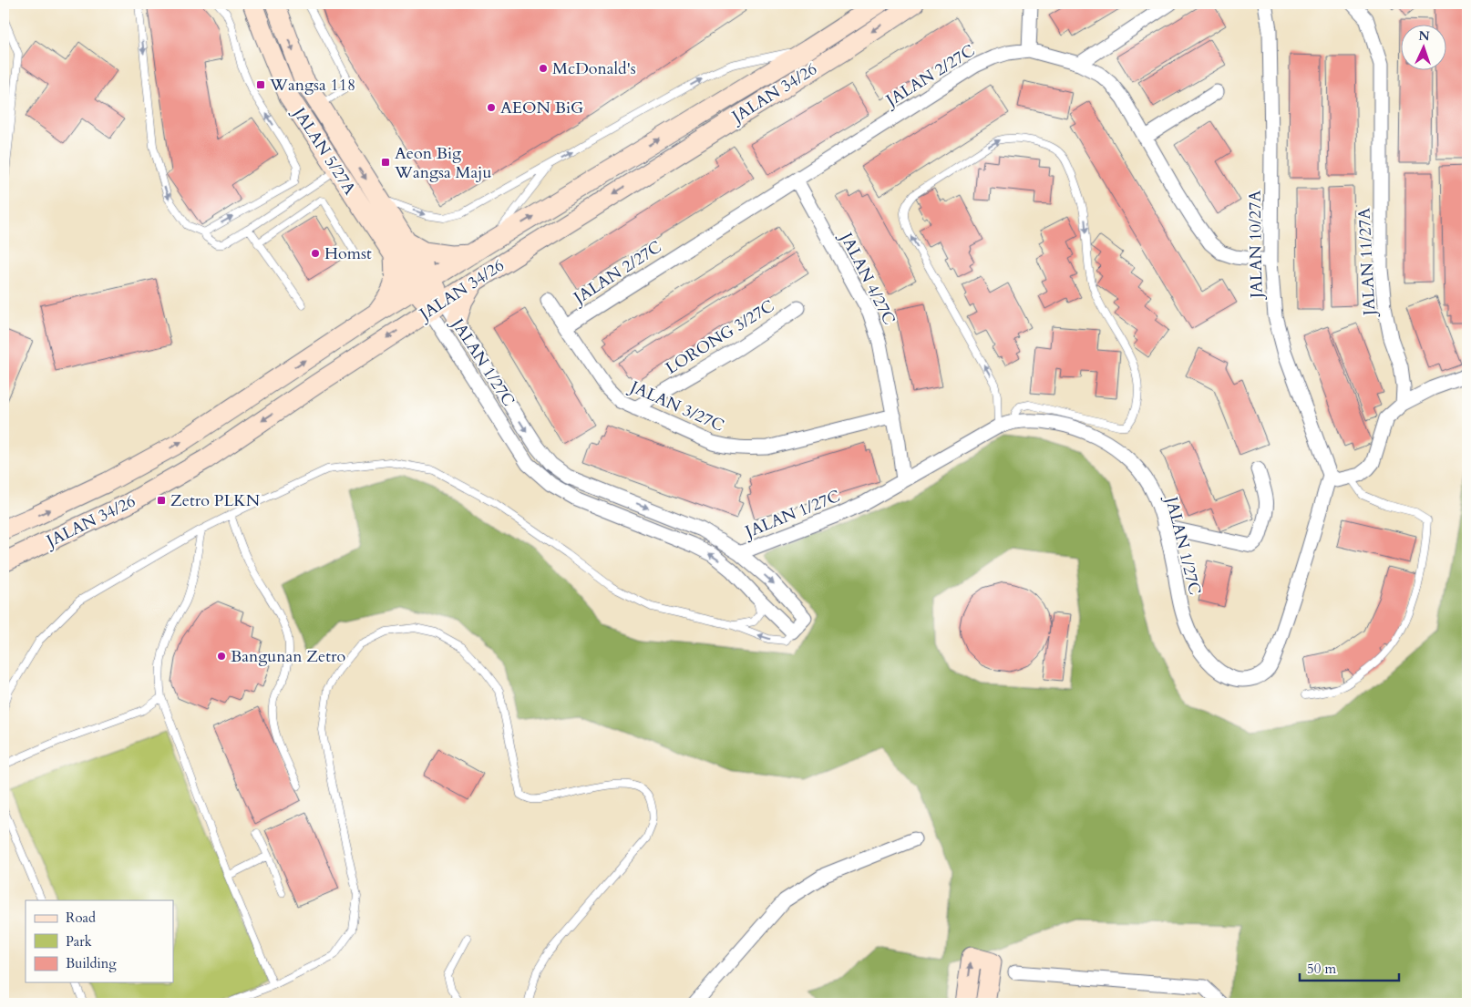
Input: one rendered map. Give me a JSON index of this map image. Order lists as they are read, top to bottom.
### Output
{
  "streets": {
    "main road": ["JALAN 34/26", "JALAN 5/27A"],
    "street": [
      "JALAN 2/27C",
      "JALAN 10/27A",
      "JALAN 11/27A",
      "JALAN 4/27C",
      "LORONG 3/27C",
      "JALAN 1/27C",
      "JALAN 3/27C"
    ]
  },
  "crossings": [
    ["JALAN 2/27C", "JALAN 10/27A"],
    ["JALAN 2/27C", "JALAN 4/27C"],
    ["JALAN 2/27C", "JALAN 3/27C"],
    ["JALAN 34/26", "JALAN 5/27A"],
    ["JALAN 34/26", "JALAN 1/27C"],
    ["JALAN 10/27A", "JALAN 1/27C"],
    ["JALAN 4/27C", "JALAN 1/27C"],
    ["JALAN 4/27C", "JALAN 3/27C"],
    ["LORONG 3/27C", "JALAN 3/27C"]
  ],
  "places": {
    "other": [
      "McDonald's",
      "AEON BiG",
      "Homst",
      "Bangunan Zetro"
    ],
    "transit": ["Wangsa 118", "Aeon Big Wangsa Maju", "Zetro PLKN"]
  },
  "legend": ["Road", "Park", "Building"],
  "scale_bar": "50 m",
  "north": "top"
}
